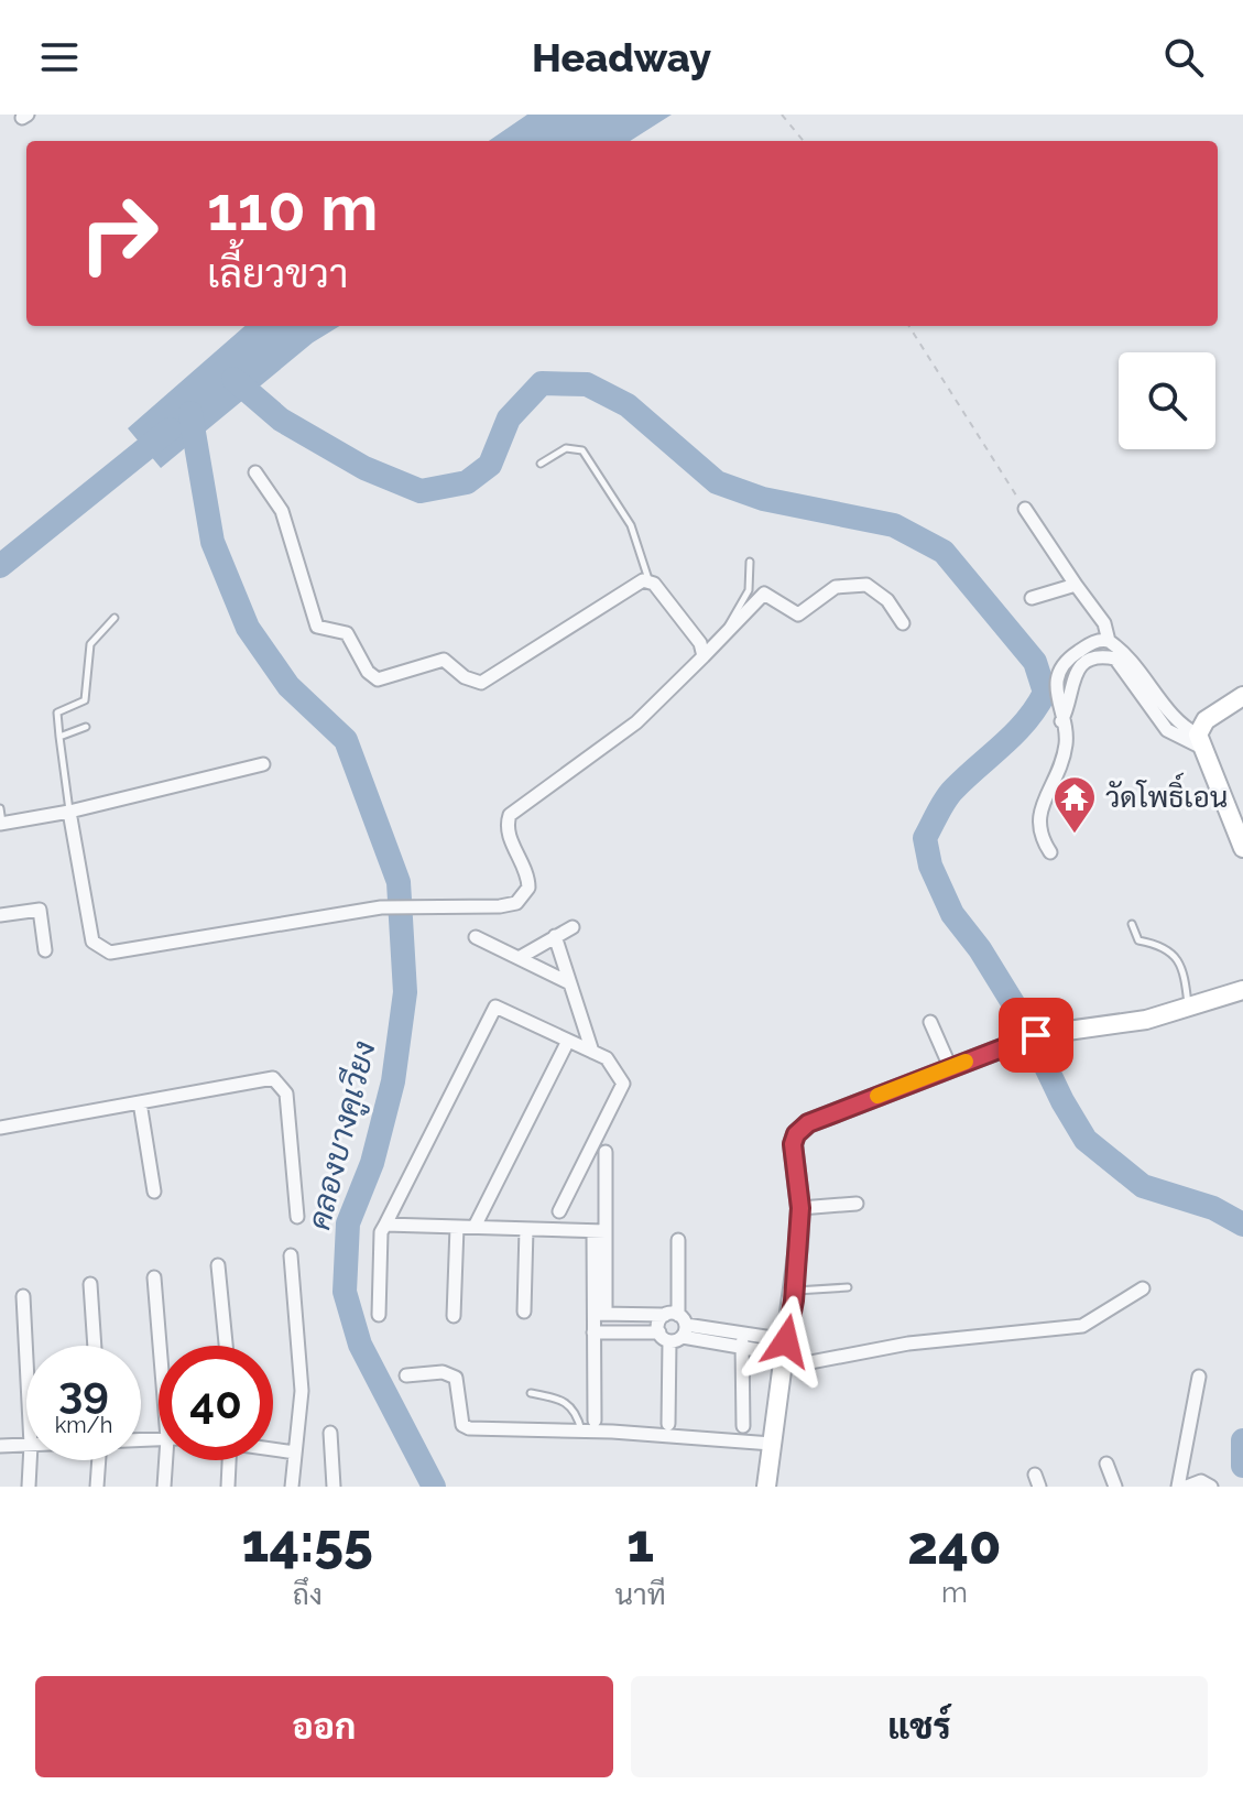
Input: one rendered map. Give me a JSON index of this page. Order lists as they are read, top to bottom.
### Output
{
  "water": ["คลองบางคูเวียง"],
  "places": {
    "temple": ["วัดโพธิ์เอน"]
  },
  "page": {
    "header": "Headway",
    "turn": ["110 m", "เลี้ยวขวา"],
    "speed": "39 km/h",
    "limit": "40",
    "eta": [
      "14:55",
      "ถึง",
      "1",
      "นาที",
      "240",
      "m"
    ],
    "buttons": ["ออก", "แชร์"]
  }
}
